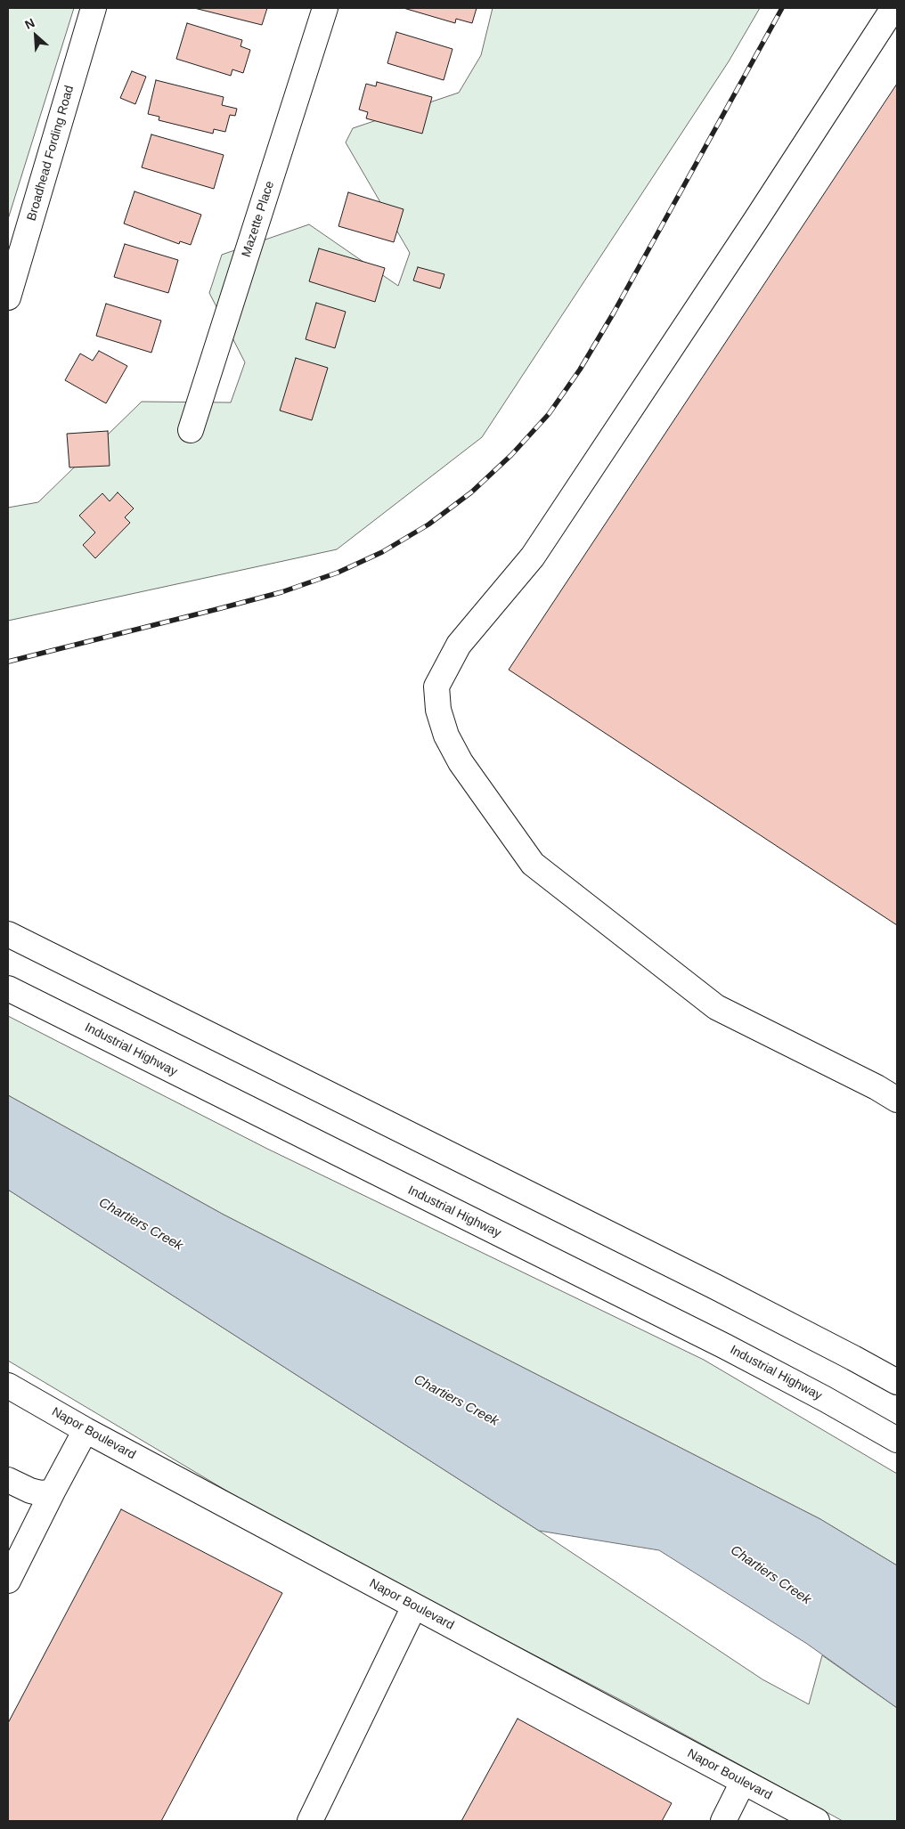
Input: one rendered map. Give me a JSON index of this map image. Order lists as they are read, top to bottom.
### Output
{
  "streets": {
    "street": [
      "Broadhead Fording Road",
      "Mazette Place",
      "Industrial Highway",
      "Napor Boulevard"
    ]
  },
  "water": ["Chartiers Creek"],
  "north": "top left"
}
